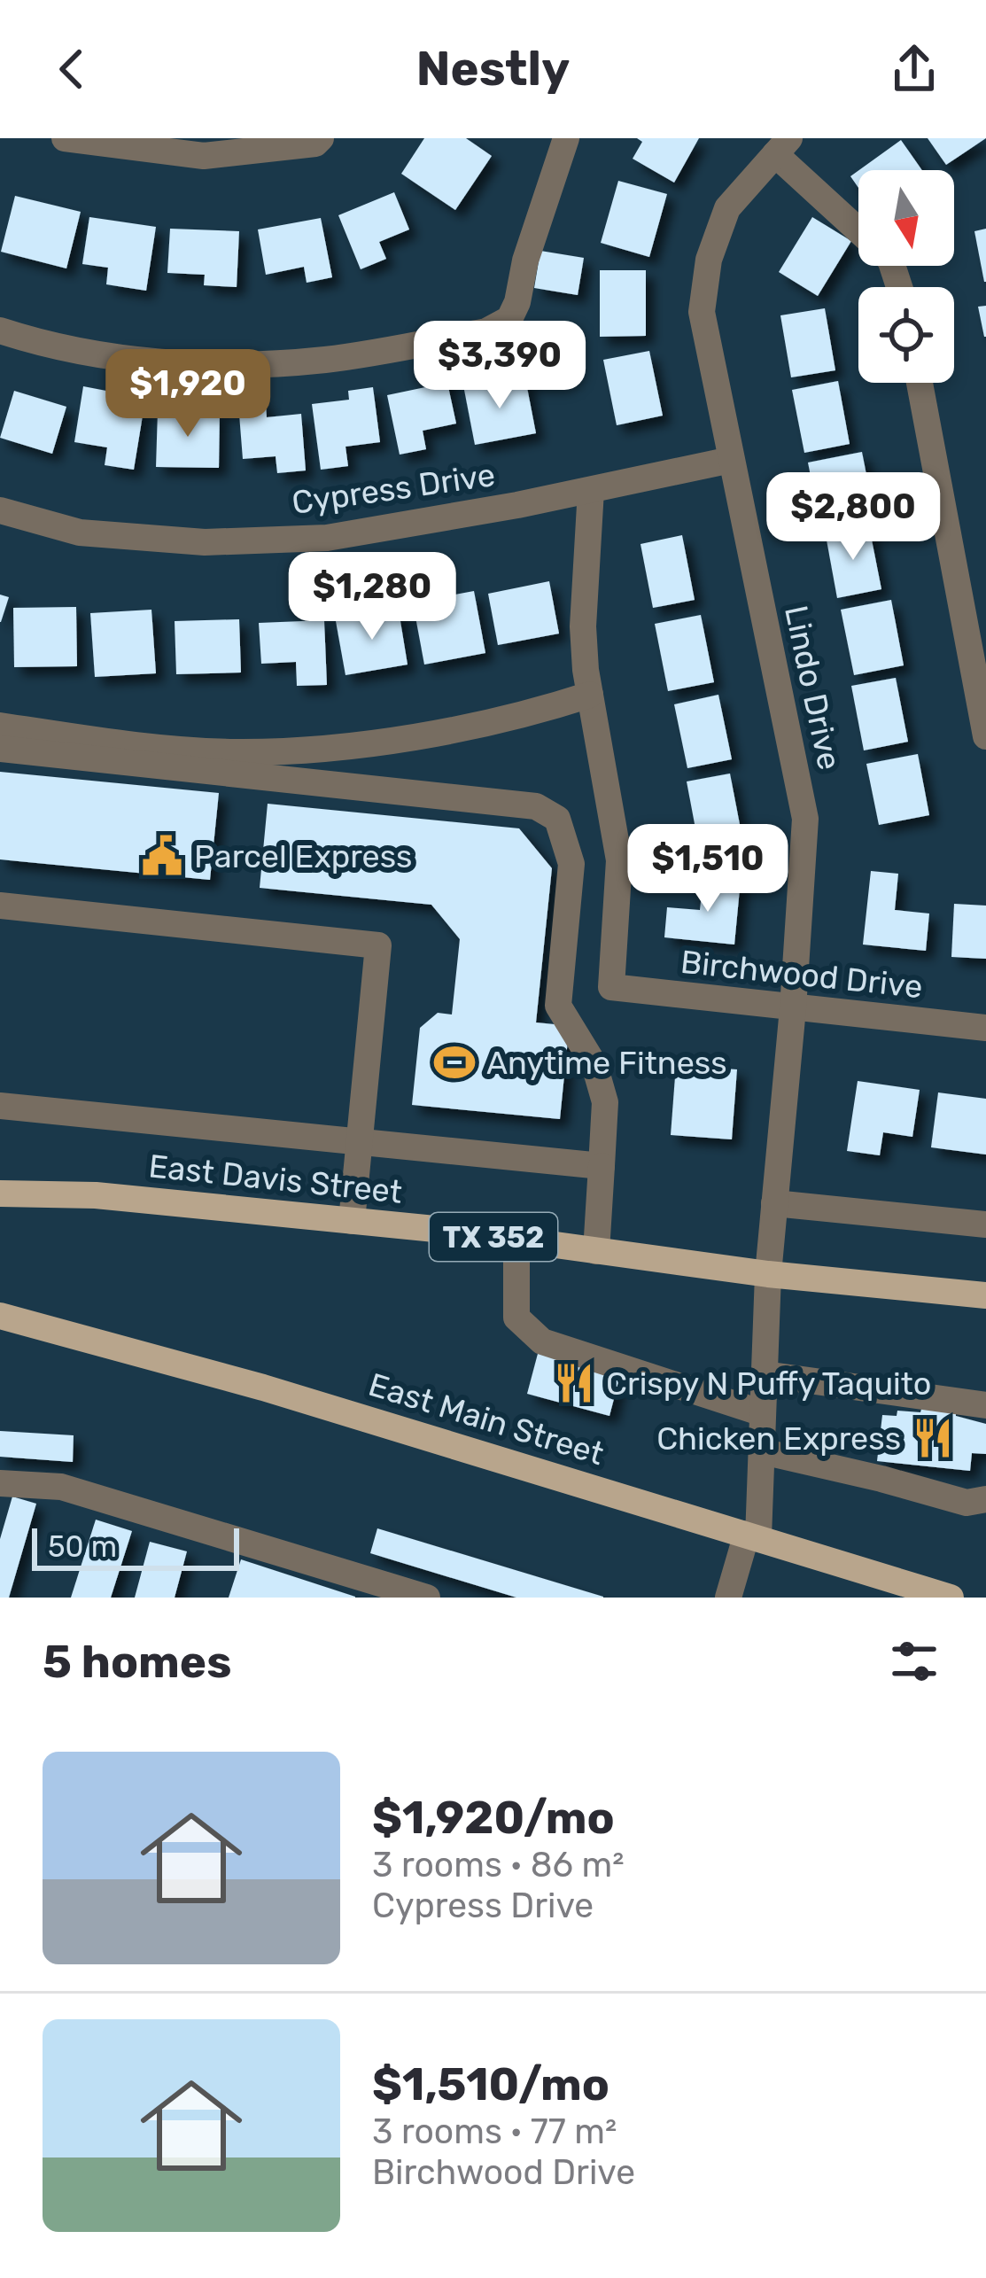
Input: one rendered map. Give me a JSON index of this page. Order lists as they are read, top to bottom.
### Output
{
  "streets": {
    "main road": ["East Davis Street", "TX 352", "East Main Street"],
    "street": ["Cypress Drive", "Lindo Drive", "Birchwood Drive"]
  },
  "crossings": [
    ["Cypress Drive", "Lindo Drive"],
    ["Lindo Drive", "Birchwood Drive"],
    ["Lindo Drive", "East Davis Street"],
    ["Lindo Drive", "East Main Street"]
  ],
  "places": {
    "public building": ["Parcel Express"],
    "sports": ["Anytime Fitness"],
    "restaurant": ["Crispy N Puffy Taquito", "Chicken Express"]
  },
  "scale_bar": "50 m",
  "north": "bottom",
  "page": {
    "header": "Nestly",
    "price": [
      "$3,390",
      "$1,920",
      "$2,800",
      "$1,280",
      "$1,510"
    ],
    "scale": "50 m",
    "heading": "5 homes",
    "list": [
      {
        "name": "$1,920/mo",
        "note": "3 rooms · 86 m² · Cypress Drive"
      },
      {
        "name": "$1,510/mo",
        "note": "3 rooms · 77 m² · Birchwood Drive"
      }
    ]
  }
}
